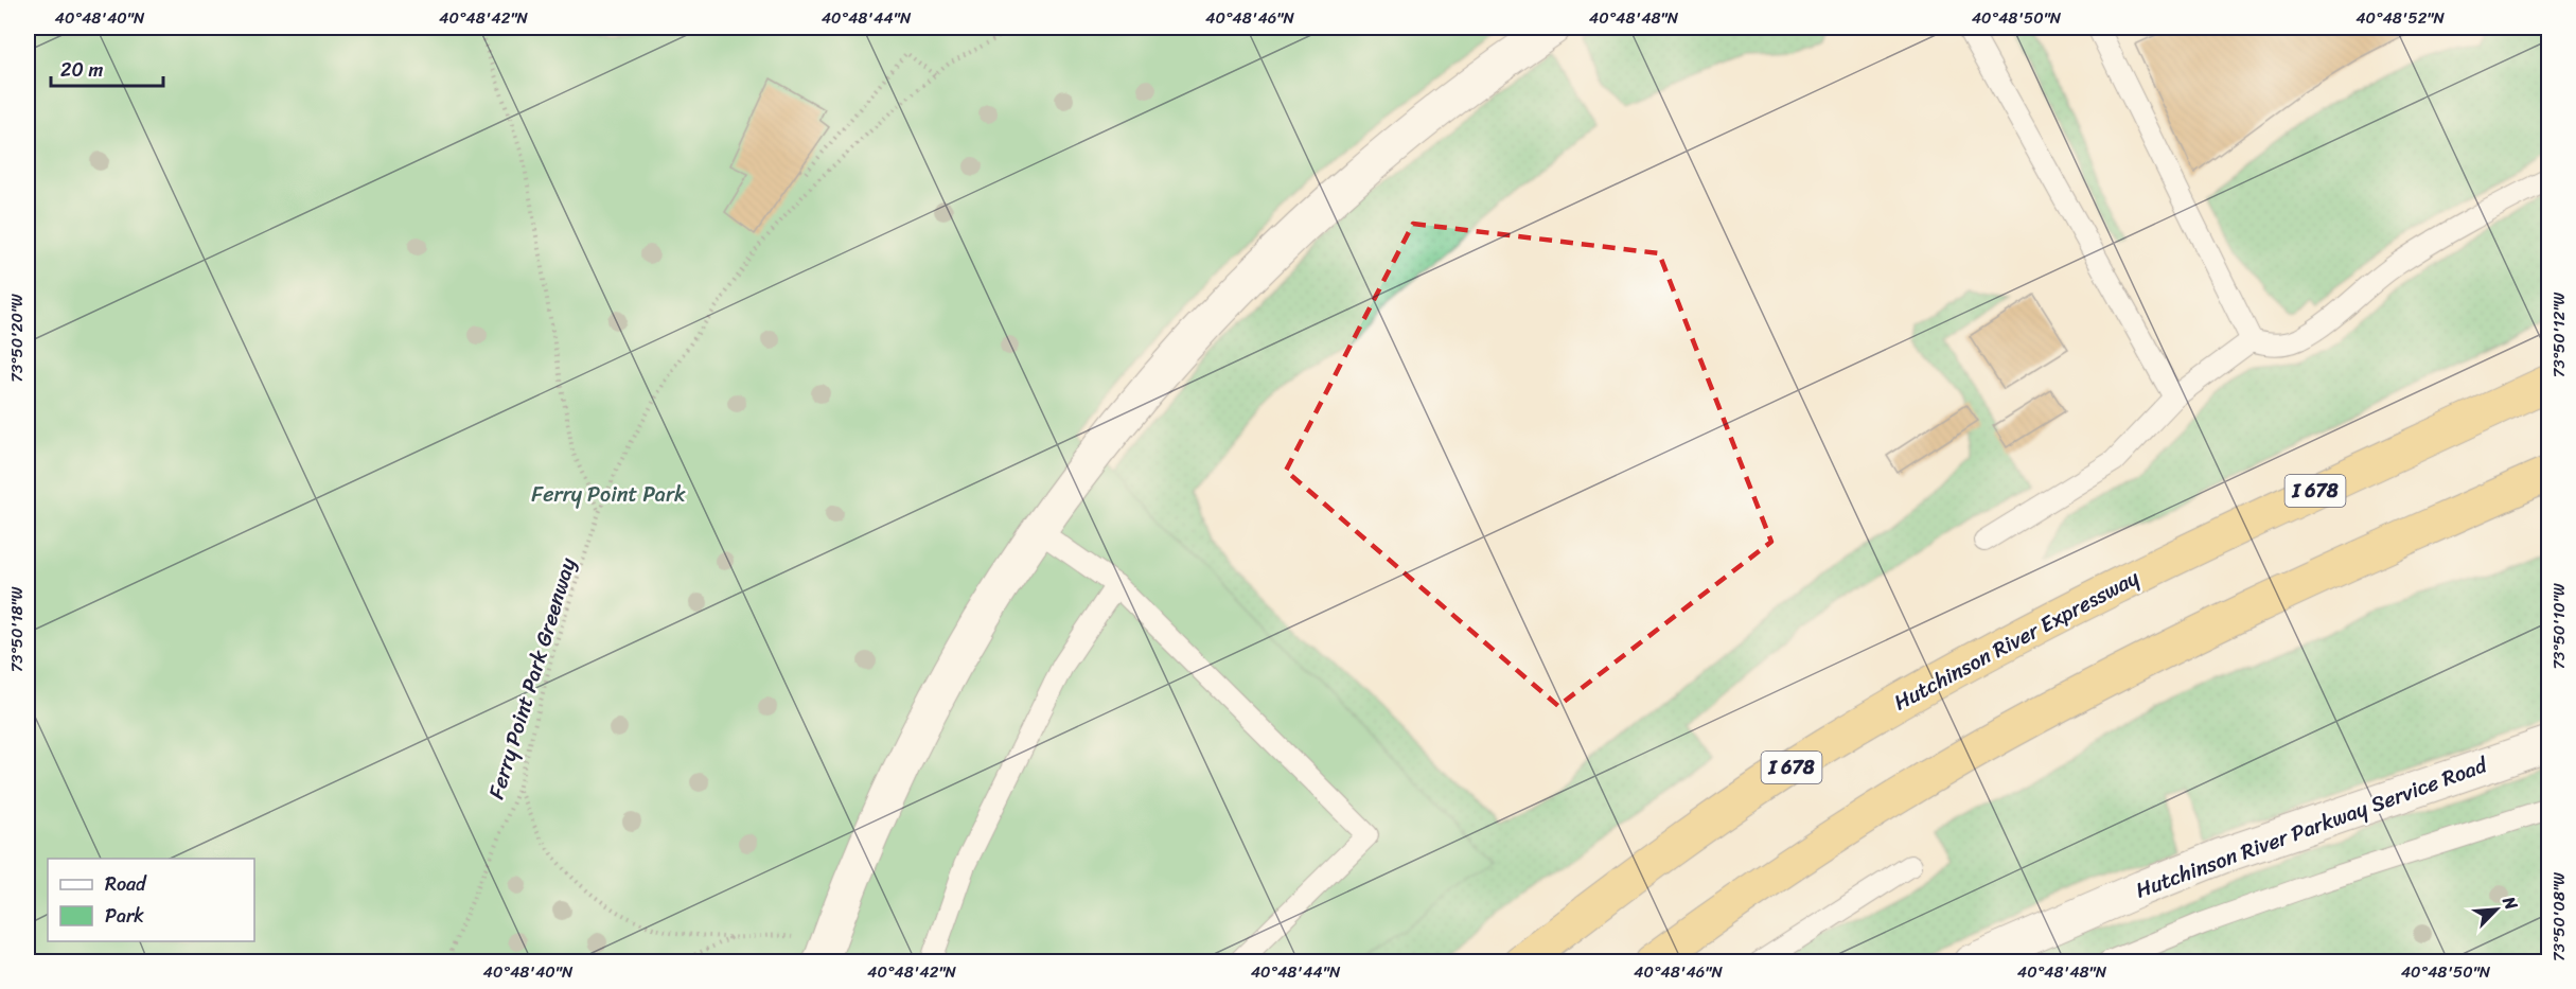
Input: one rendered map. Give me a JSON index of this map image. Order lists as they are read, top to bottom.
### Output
{
  "streets": {
    "highway": ["I 678", "Hutchinson River Expressway"],
    "street": ["Hutchinson River Parkway Service Road"],
    "path": ["Ferry Point Park Greenway"]
  },
  "parks": ["Ferry Point Park"],
  "legend": ["Road", "Park"],
  "scale_bar": "20 m",
  "north": "top right",
  "coordinates": [
    "40°48'40\"N",
    "40°48'42\"N",
    "40°48'44\"N",
    "40°48'46\"N",
    "40°48'48\"N",
    "40°48'50\"N",
    "40°48'52\"N",
    "73°50'12\"W",
    "73°50'20\"W",
    "73°50'10\"W",
    "73°50'18\"W",
    "73°50'08\"W"
  ]
}
